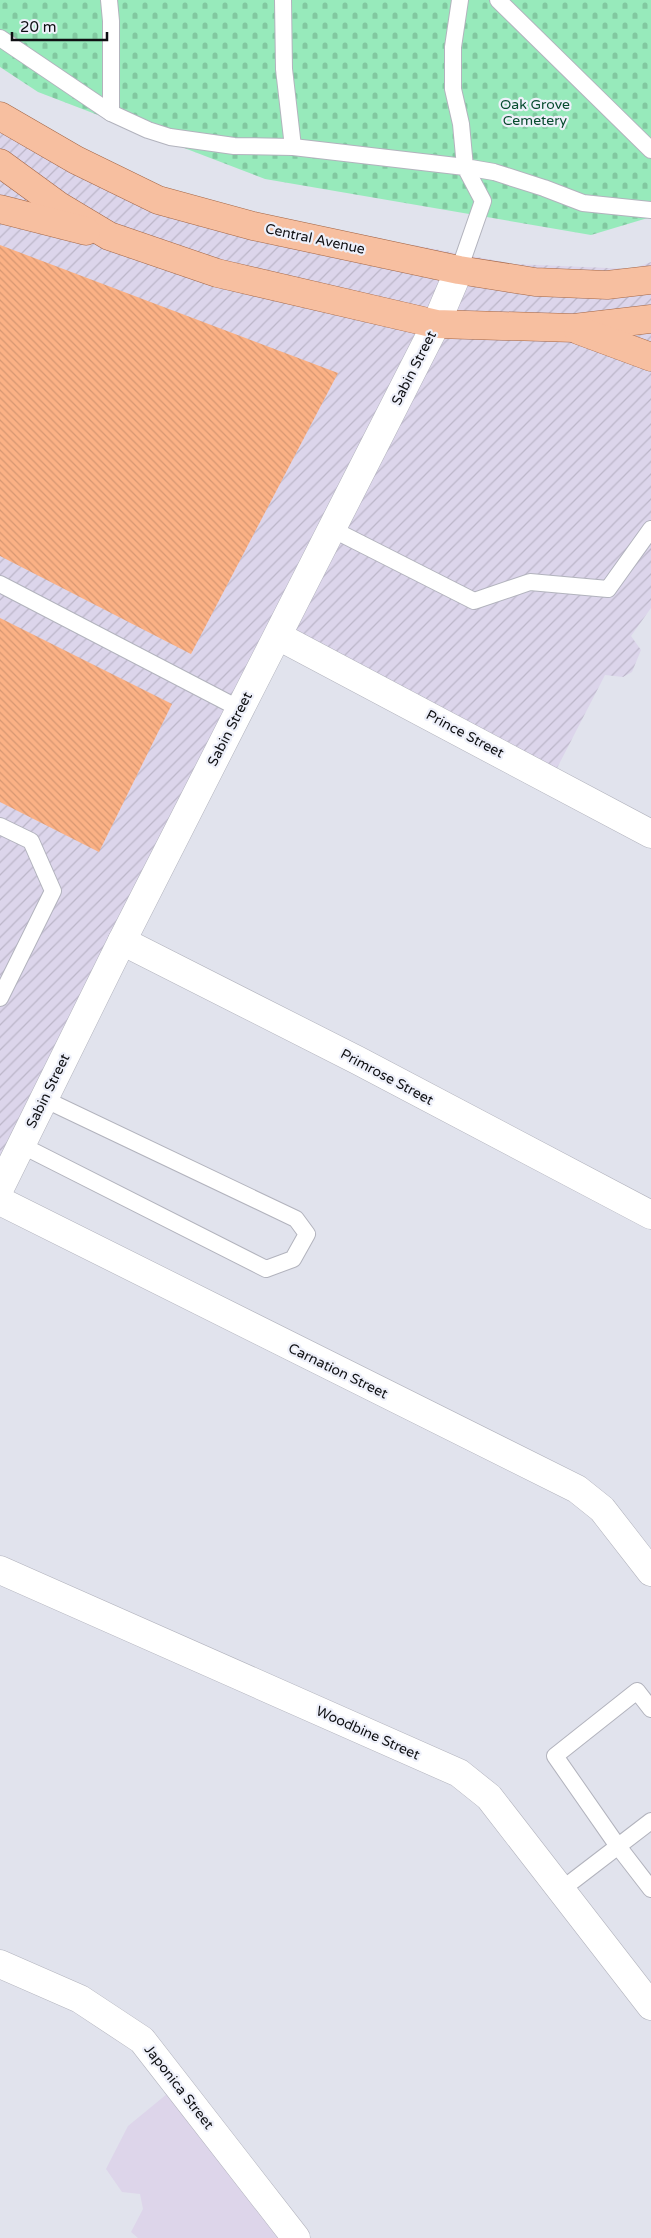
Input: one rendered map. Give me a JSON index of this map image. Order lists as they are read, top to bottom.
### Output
{
  "streets": {
    "main road": ["Central Avenue"],
    "street": [
      "Sabin Street",
      "Prince Street",
      "Primrose Street",
      "Carnation Street",
      "Woodbine Street",
      "Japonica Street"
    ]
  },
  "crossings": [
    ["Central Avenue", "Sabin Street"],
    ["Sabin Street", "Prince Street"],
    ["Sabin Street", "Primrose Street"]
  ],
  "parks": ["Oak Grove Cemetery"],
  "scale_bar": "20 m"
}
